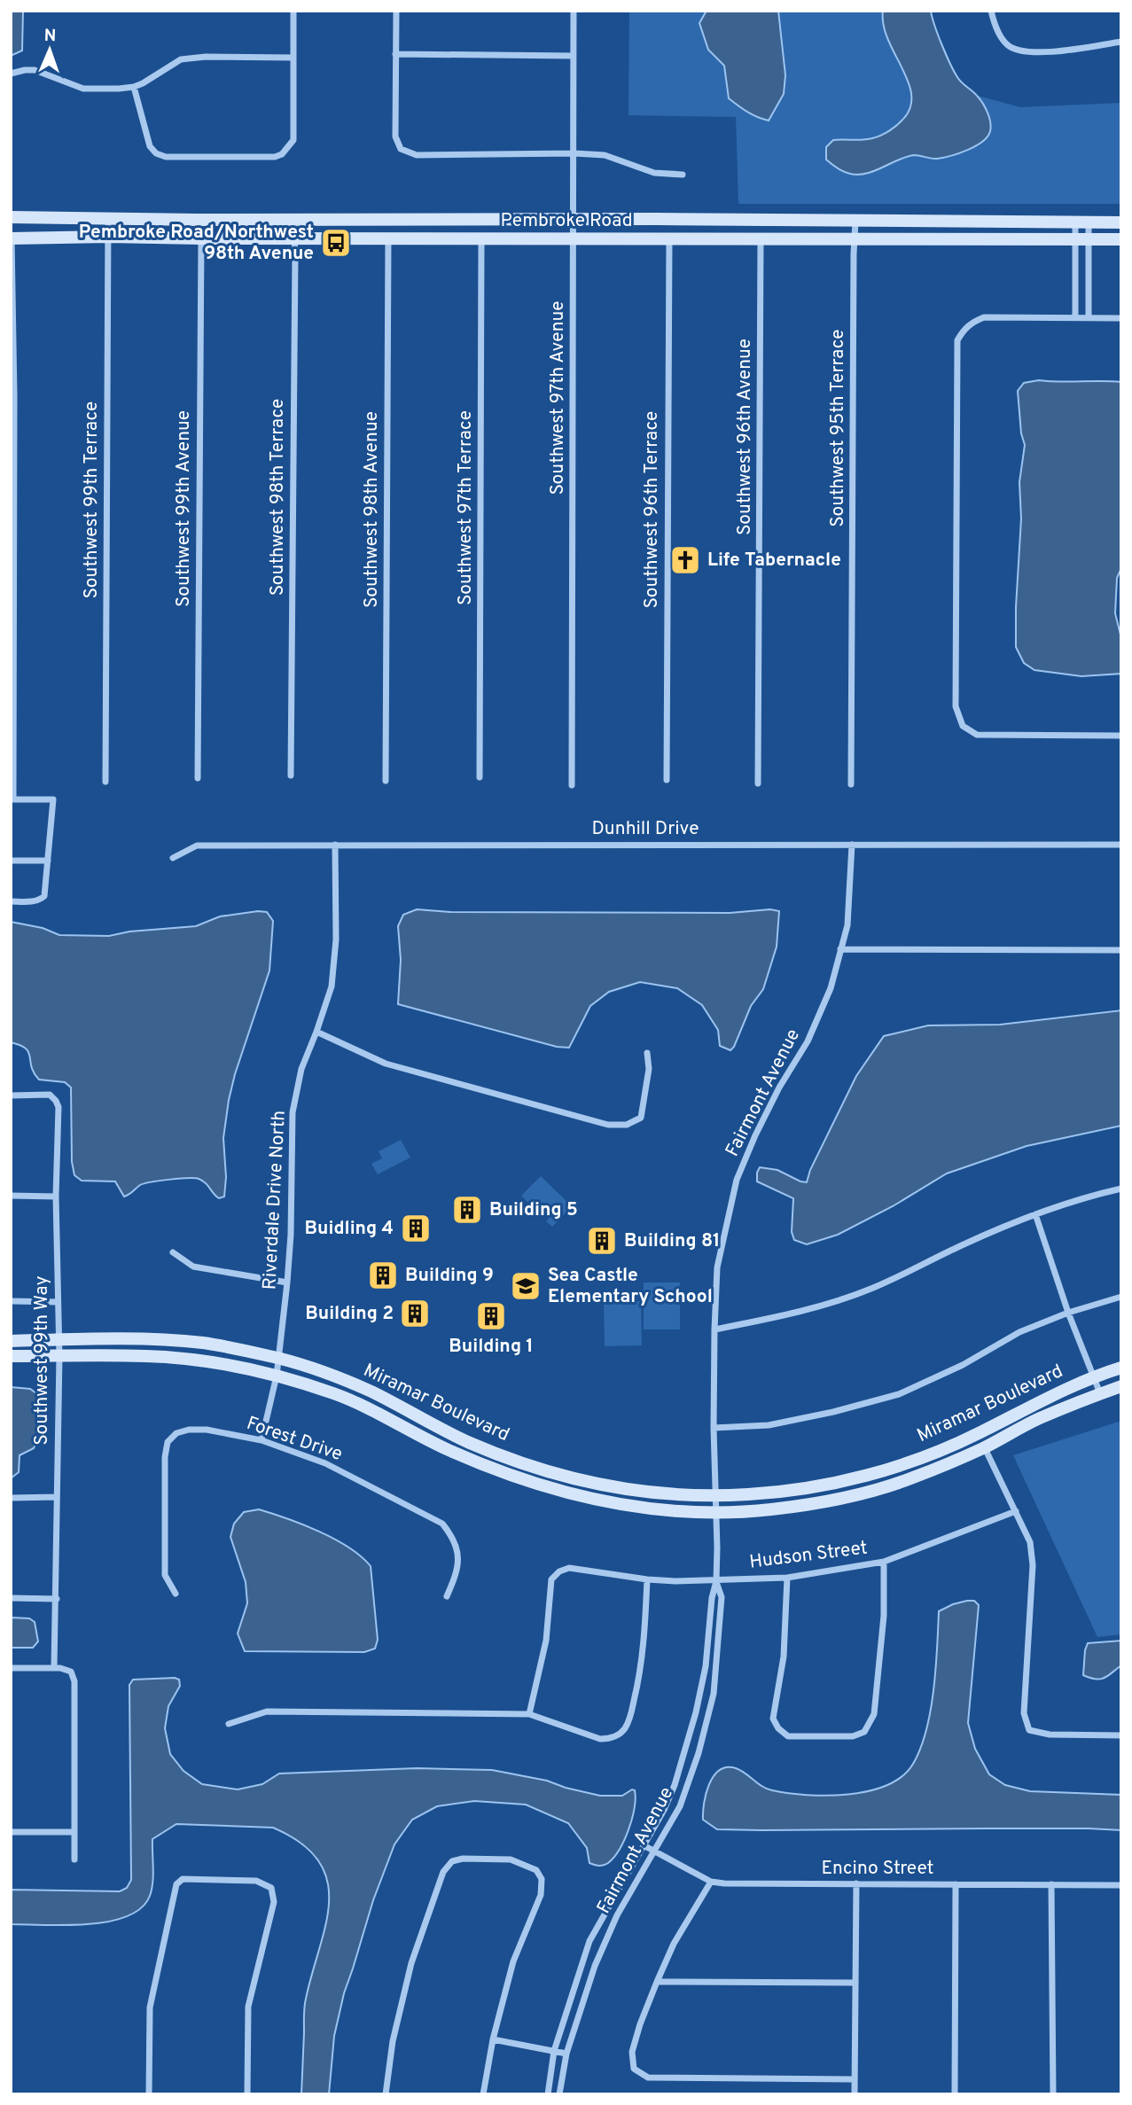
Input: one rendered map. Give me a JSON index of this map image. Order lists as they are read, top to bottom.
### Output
{
  "streets": {
    "street": [
      "Pembroke Road",
      "Southwest 97th Avenue",
      "Southwest 95th Terrace",
      "Southwest 96th Avenue",
      "Southwest 98th Terrace",
      "Southwest 99th Terrace",
      "Southwest 97th Terrace",
      "Southwest 99th Avenue",
      "Southwest 98th Avenue",
      "Southwest 96th Terrace",
      "Dunhill Drive",
      "Fairmont Avenue",
      "Riverdale Drive North",
      "Southwest 99th Way",
      "Miramar Boulevard",
      "Forest Drive",
      "Hudson Street",
      "Encino Street"
    ]
  },
  "crossings": [
    ["Pembroke Road", "Southwest 97th Avenue"],
    ["Pembroke Road", "Southwest 95th Terrace"],
    ["Pembroke Road", "Southwest 96th Avenue"],
    ["Pembroke Road", "Southwest 98th Terrace"],
    ["Pembroke Road", "Southwest 99th Terrace"],
    ["Pembroke Road", "Southwest 97th Terrace"],
    ["Pembroke Road", "Southwest 99th Avenue"],
    ["Pembroke Road", "Southwest 98th Avenue"],
    ["Pembroke Road", "Southwest 96th Terrace"],
    ["Dunhill Drive", "Fairmont Avenue"],
    ["Dunhill Drive", "Riverdale Drive North"],
    ["Fairmont Avenue", "Miramar Boulevard"],
    ["Fairmont Avenue", "Hudson Street"],
    ["Fairmont Avenue", "Encino Street"],
    ["Riverdale Drive North", "Miramar Boulevard"],
    ["Riverdale Drive North", "Forest Drive"],
    ["Southwest 99th Way", "Miramar Boulevard"]
  ],
  "places": {
    "bus stop": ["Pembroke Road/Northwest 98th Avenue"],
    "church": ["Life Tabernacle"],
    "building": [
      "Building 5",
      "Buidling 4",
      "Building 81",
      "Building 9",
      "Building 2",
      "Building 1"
    ],
    "school or university": ["Sea Castle Elementary School"]
  },
  "north": "top"
}
